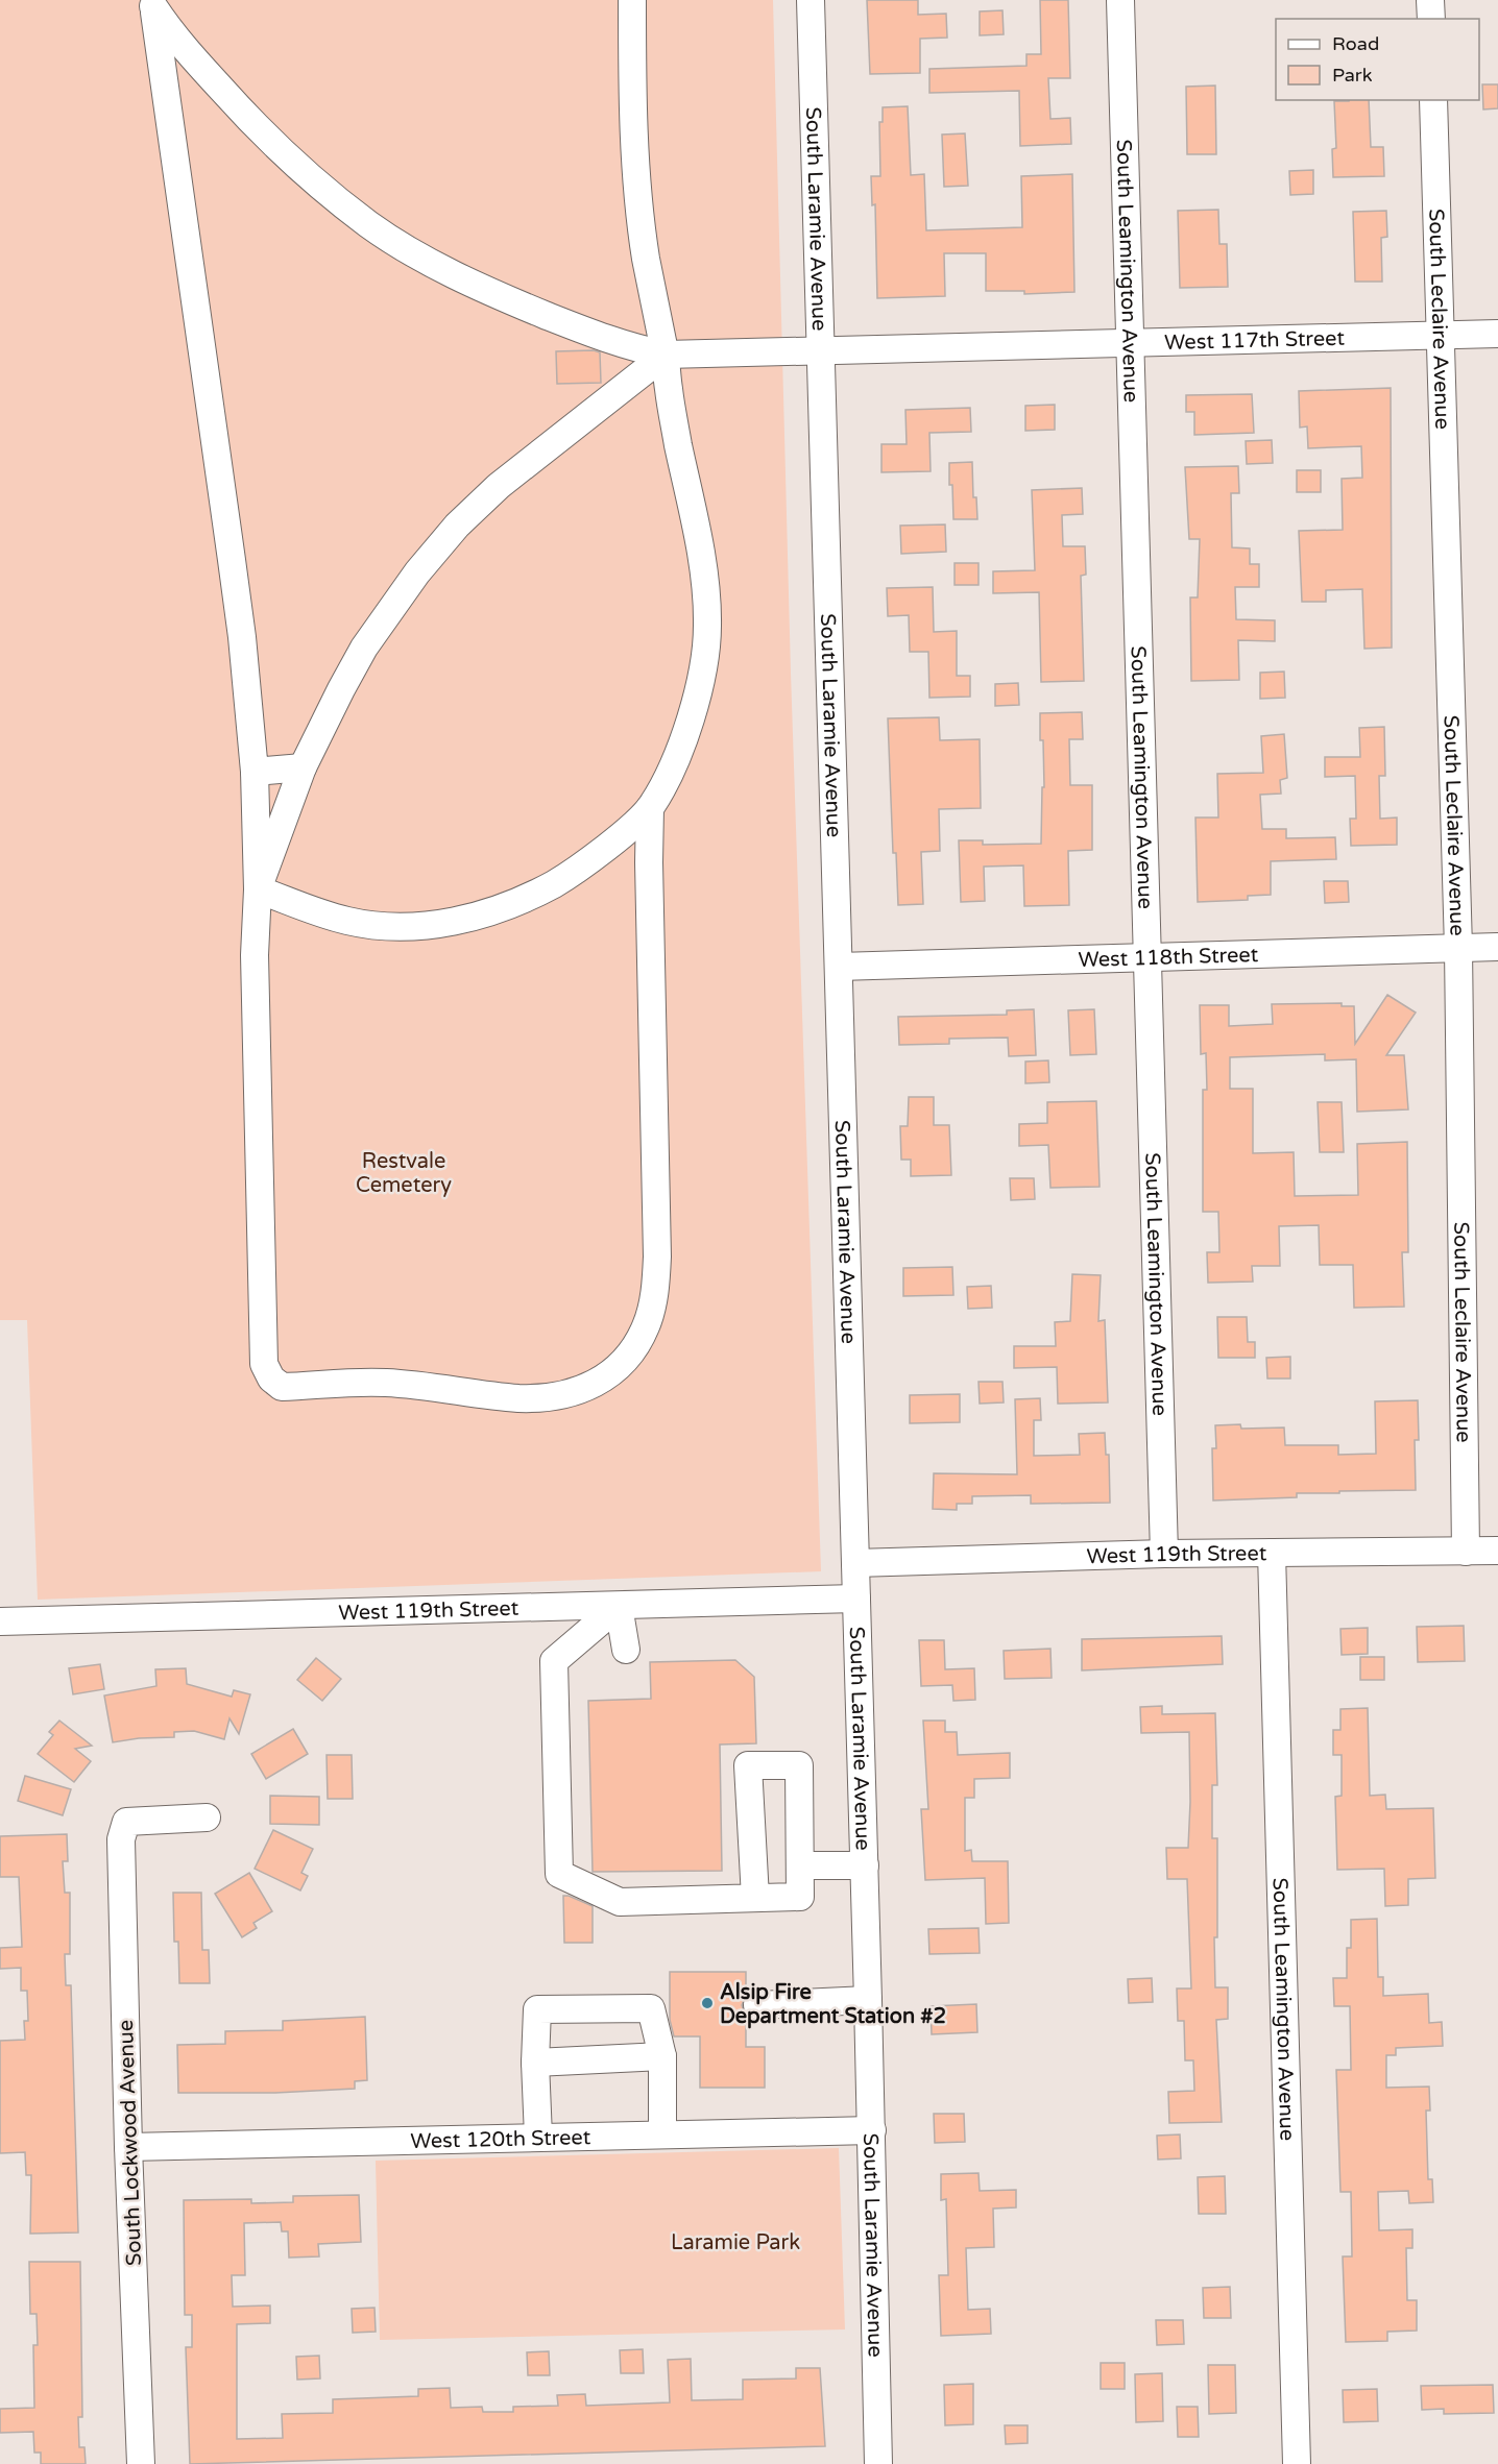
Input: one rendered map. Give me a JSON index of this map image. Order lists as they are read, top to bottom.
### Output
{
  "streets": {
    "street": [
      "South Laramie Avenue",
      "South Leamington Avenue",
      "South Leclaire Avenue",
      "West 117th Street",
      "West 118th Street",
      "West 119th Street",
      "West 120th Street",
      "South Lockwood Avenue"
    ]
  },
  "crossings": [
    ["South Laramie Avenue", "West 117th Street"],
    ["South Laramie Avenue", "West 118th Street"],
    ["South Laramie Avenue", "West 119th Street"],
    ["South Laramie Avenue", "West 120th Street"],
    ["South Leamington Avenue", "West 117th Street"],
    ["South Leamington Avenue", "West 118th Street"],
    ["South Leamington Avenue", "West 119th Street"],
    ["South Leclaire Avenue", "West 117th Street"],
    ["South Leclaire Avenue", "West 118th Street"],
    ["South Leclaire Avenue", "West 119th Street"],
    ["West 120th Street", "South Lockwood Avenue"]
  ],
  "parks": ["Restvale Cemetery", "Laramie Park"],
  "places": ["Alsip Fire Department Station #2"],
  "legend": ["Road", "Park"]
}
